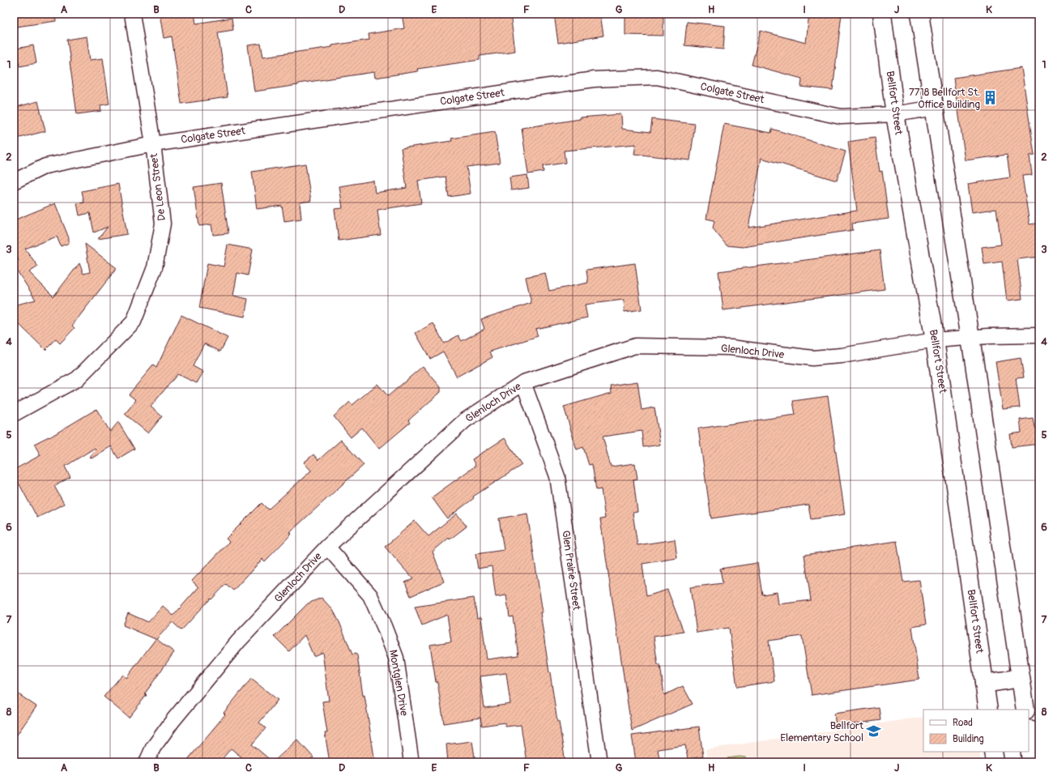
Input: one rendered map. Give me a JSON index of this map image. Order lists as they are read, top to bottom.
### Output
{
  "streets": {
    "main road": ["Bellfort Street"],
    "street": [
      "Colgate Street",
      "De Leon Street",
      "Glenloch Drive",
      "Glen Prairie Street",
      "Montglen Drive"
    ]
  },
  "crossings": [
    ["Colgate Street", "Bellfort Street"],
    ["Colgate Street", "De Leon Street"],
    ["Bellfort Street", "Glenloch Drive"],
    ["Glenloch Drive", "Glen Prairie Street"],
    ["Glenloch Drive", "Montglen Drive"]
  ],
  "places": {
    "building": ["7718 Bellfort St. Office Building"],
    "school or university": ["Bellfort Elementary School"]
  },
  "legend": ["Road", "Building"],
  "grid": {
    "columns": [
      "A",
      "B",
      "C",
      "D",
      "E",
      "F",
      "G",
      "H",
      "I",
      "J",
      "K"
    ],
    "rows": [
      "1",
      "2",
      "3",
      "4",
      "5",
      "6",
      "7",
      "8"
    ]
  }
}
